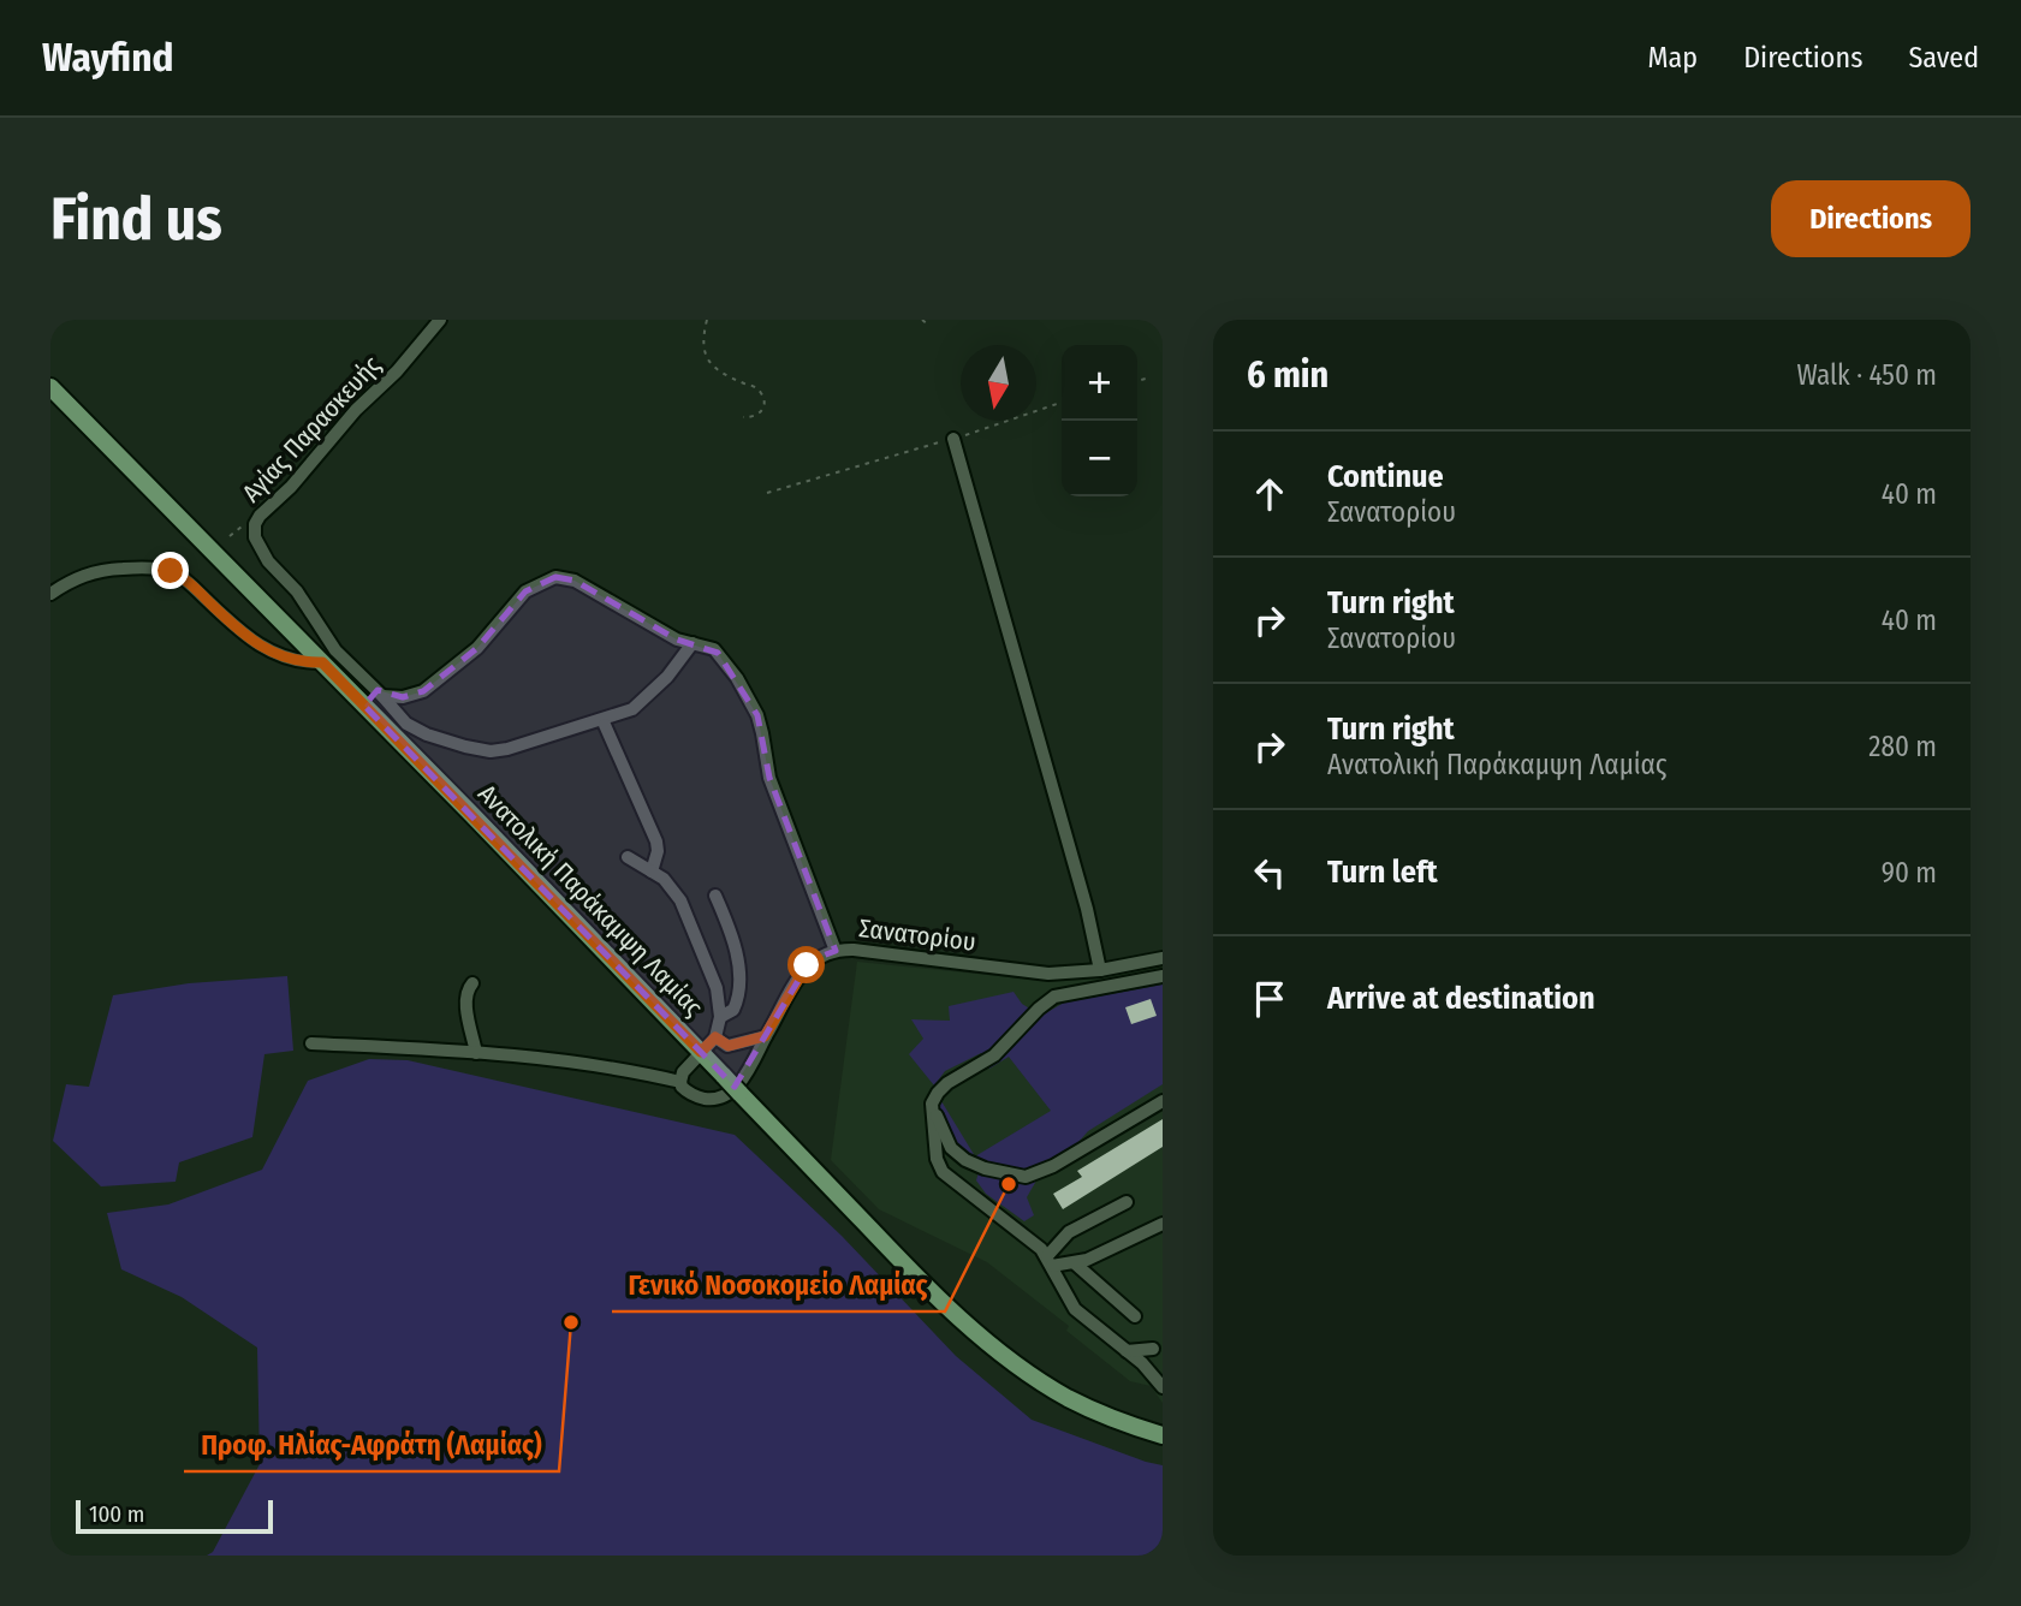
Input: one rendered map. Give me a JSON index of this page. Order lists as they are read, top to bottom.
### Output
{
  "streets": {
    "main road": ["Ανατολική Παράκαμψη Λαμίας"],
    "street": ["Αγίας Παρασκευής", "Σανατορίου"]
  },
  "places": ["Γενικό Νοσοκομείο Λαμίας", "Προφ. Ηλίας-Αφράτη (Λαμίας)"],
  "scale_bar": "100 m",
  "north": "bottom",
  "page": {
    "header": "Wayfind",
    "nav": ["Map", "Directions", "Saved"],
    "buttons": "Directions",
    "title": "Find us",
    "heading": ["6 min", "Walk · 450 m"],
    "map_buttons": ["+", "−"],
    "list": [
      ["Continue", "Σανατορίου", "40 m"],
      ["Turn right", "Σανατορίου", "40 m"],
      ["Turn right", "Ανατολική Παράκαμψη Λαμίας", "280 m"],
      ["Turn left", "90 m"],
      "Arrive at destination"
    ],
    "scale": "100 m"
  }
}
